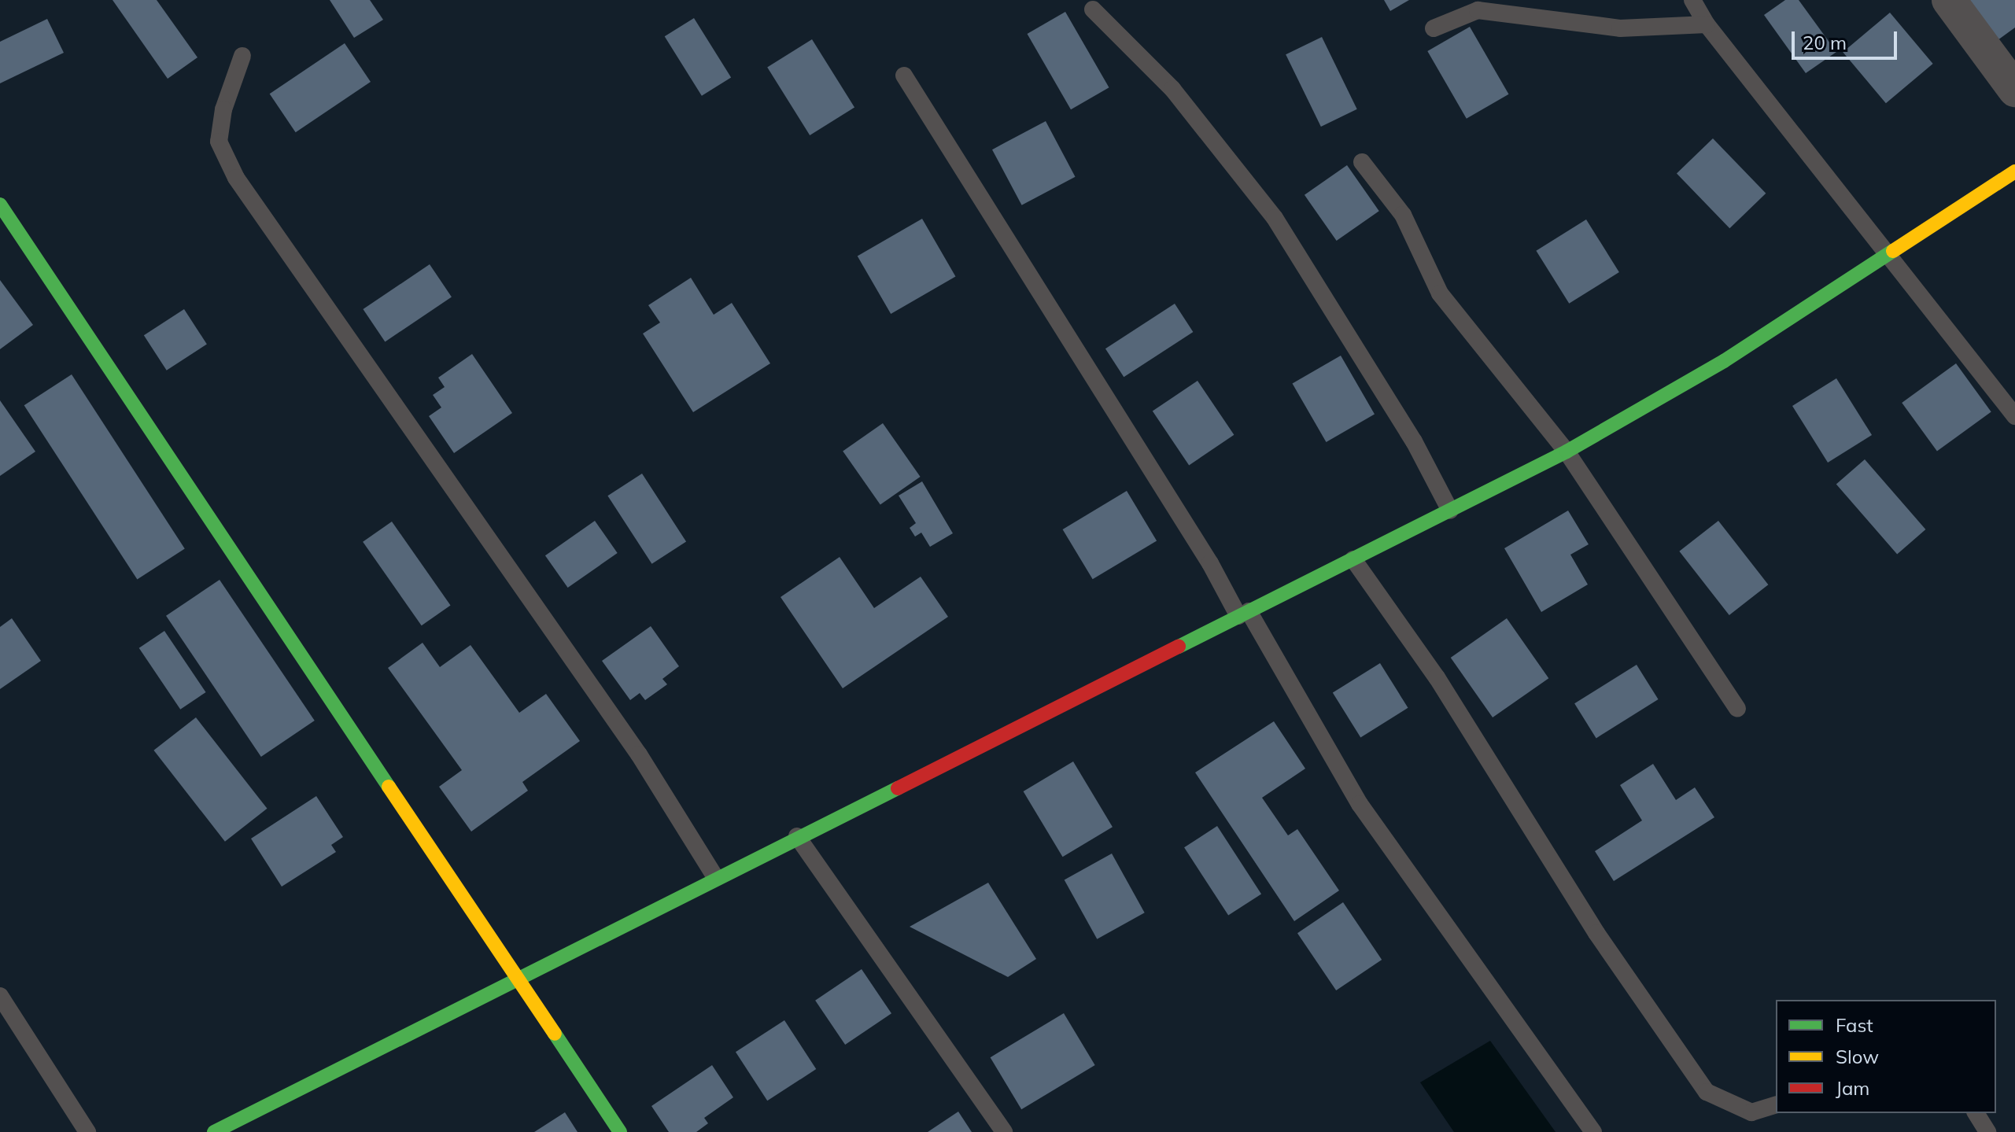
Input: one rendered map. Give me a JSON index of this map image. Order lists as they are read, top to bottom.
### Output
{
  "legend": ["Fast", "Slow", "Jam"],
  "scale_bar": "20 m"
}
